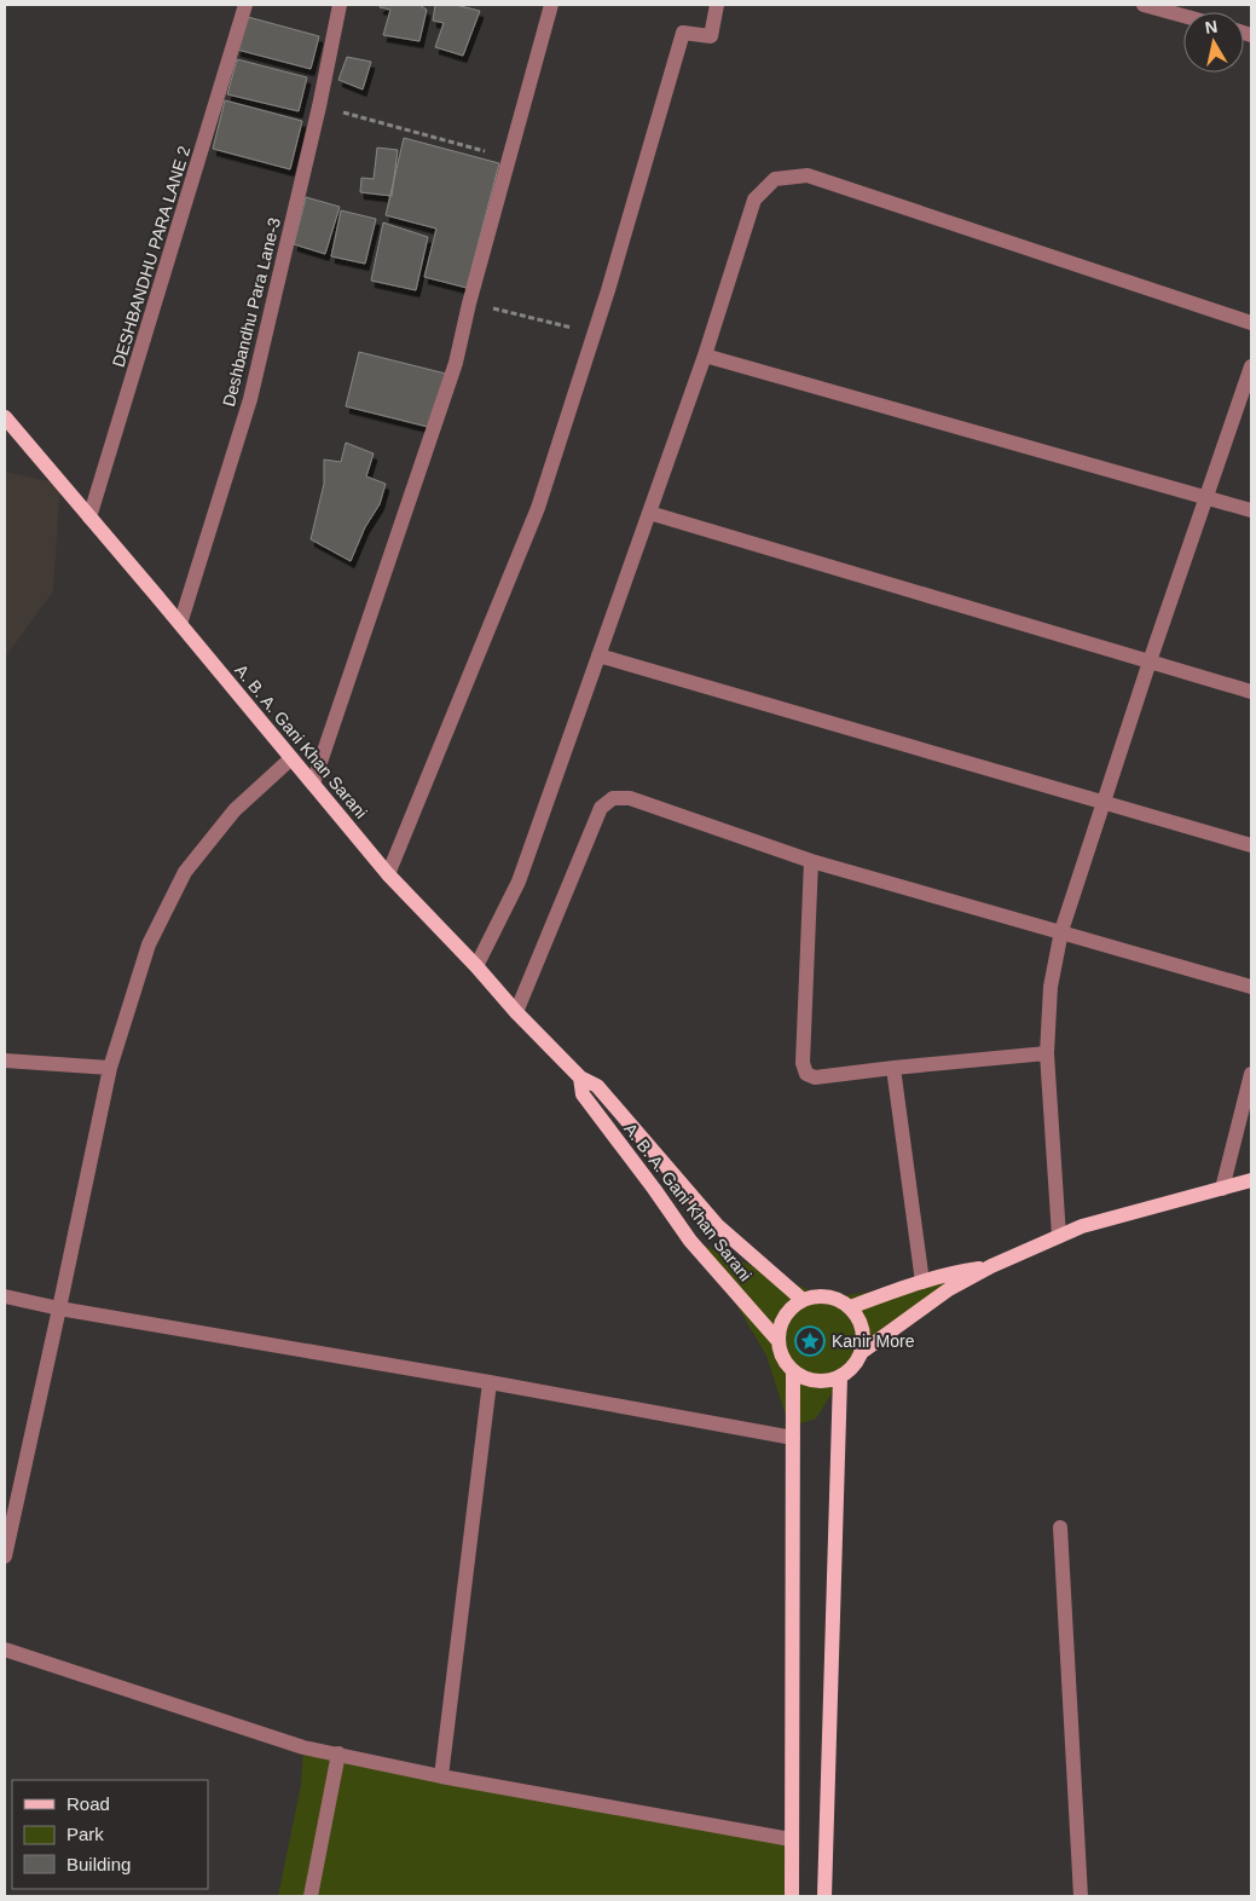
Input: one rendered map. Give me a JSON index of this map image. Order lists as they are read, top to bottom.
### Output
{
  "streets": {
    "main road": ["A. B. A. Gani Khan Sarani"],
    "street": ["DESHBANDHU PARA LANE 2", "Deshbandhu Para Lane-3"]
  },
  "crossings": [
    ["DESHBANDHU PARA LANE 2", "A. B. A. Gani Khan Sarani"],
    ["Deshbandhu Para Lane-3", "A. B. A. Gani Khan Sarani"]
  ],
  "places": {
    "place": ["Kanir More"]
  },
  "legend": ["Road", "Park", "Building"],
  "north": "top"
}
